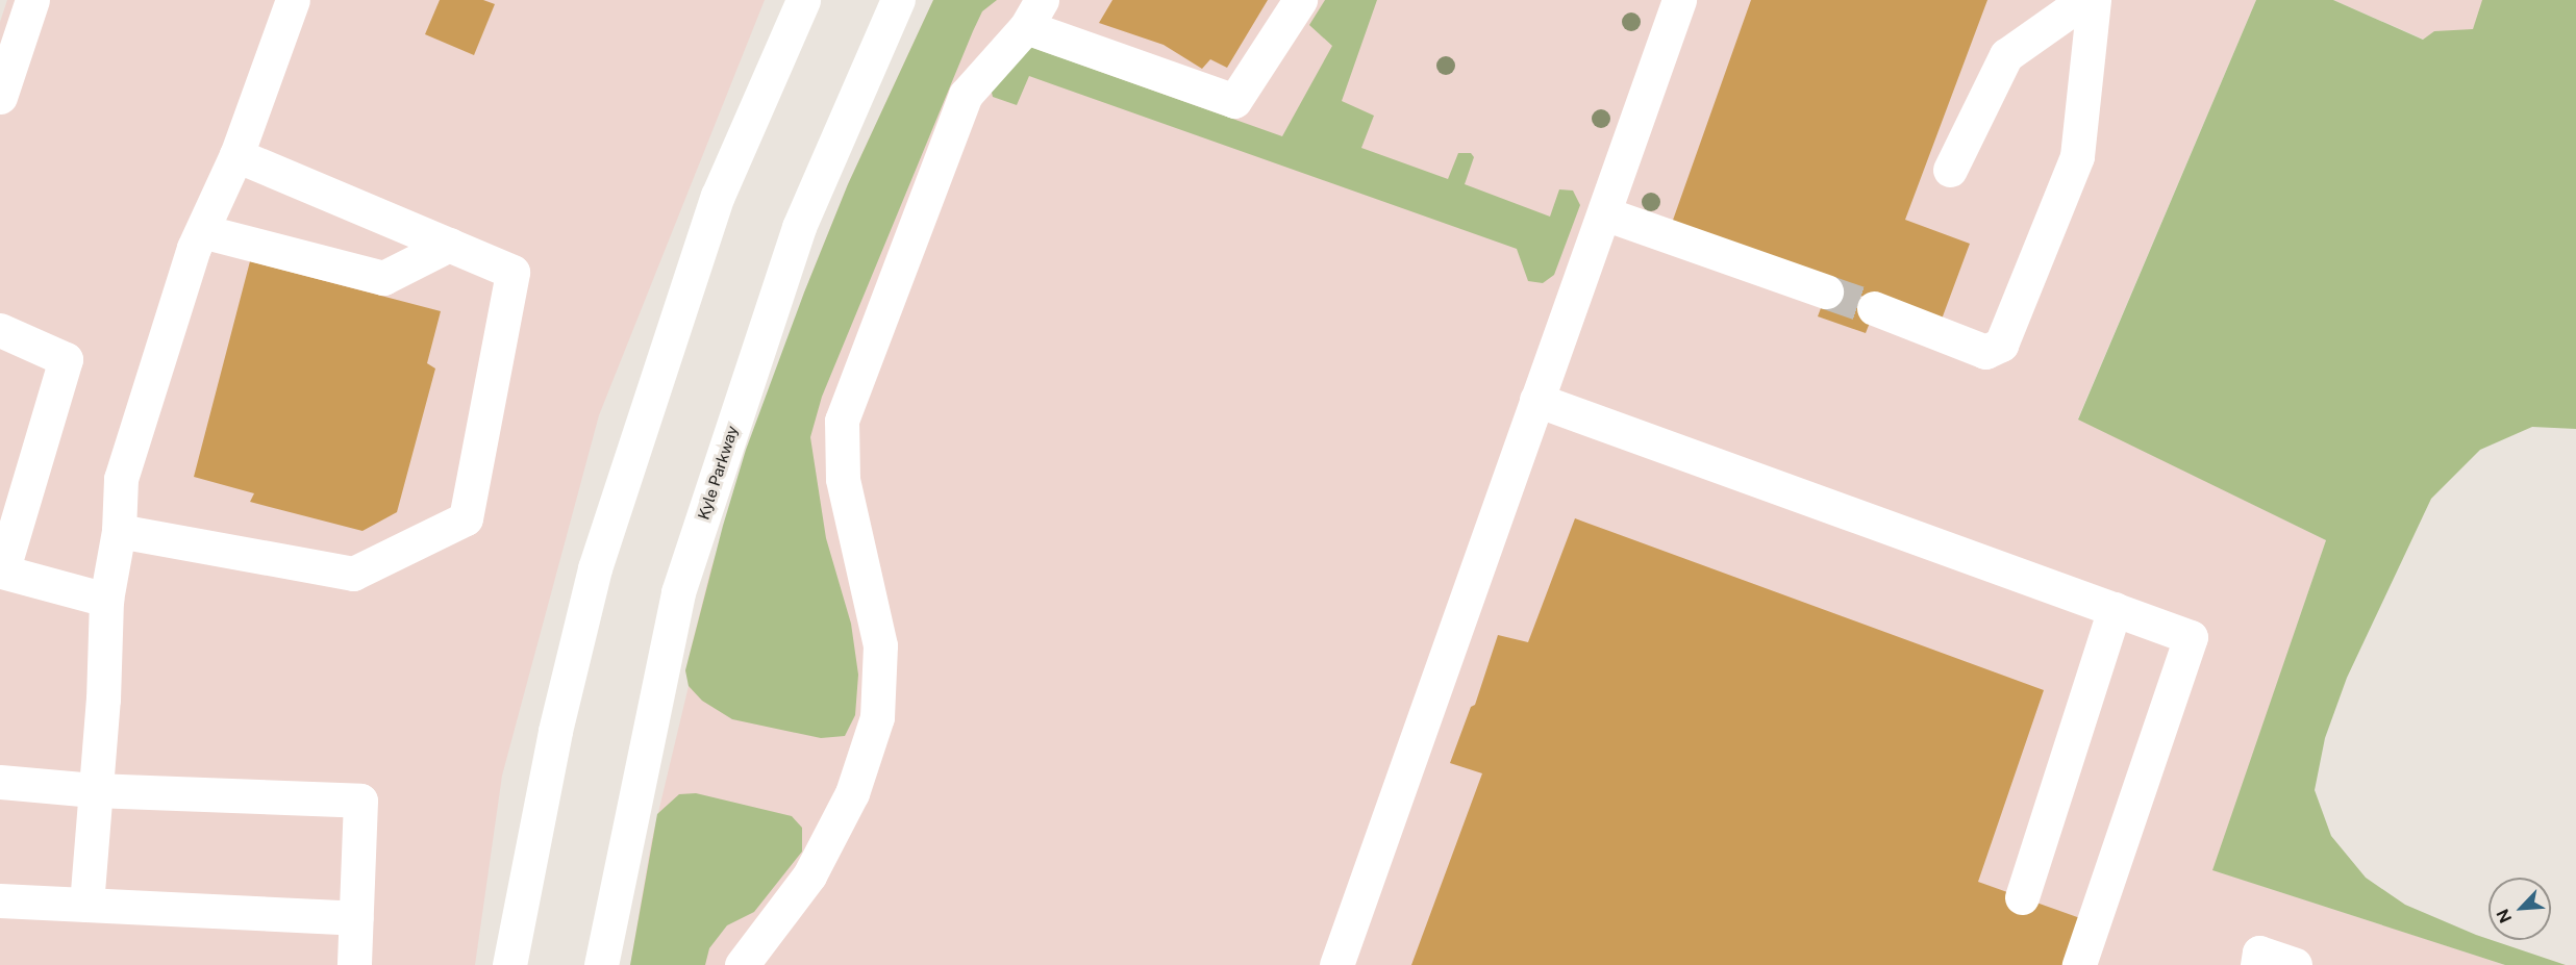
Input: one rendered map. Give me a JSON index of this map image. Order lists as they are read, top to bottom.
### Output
{
  "streets": {
    "street": ["Kyle Parkway"]
  },
  "north": "bottom left"
}
